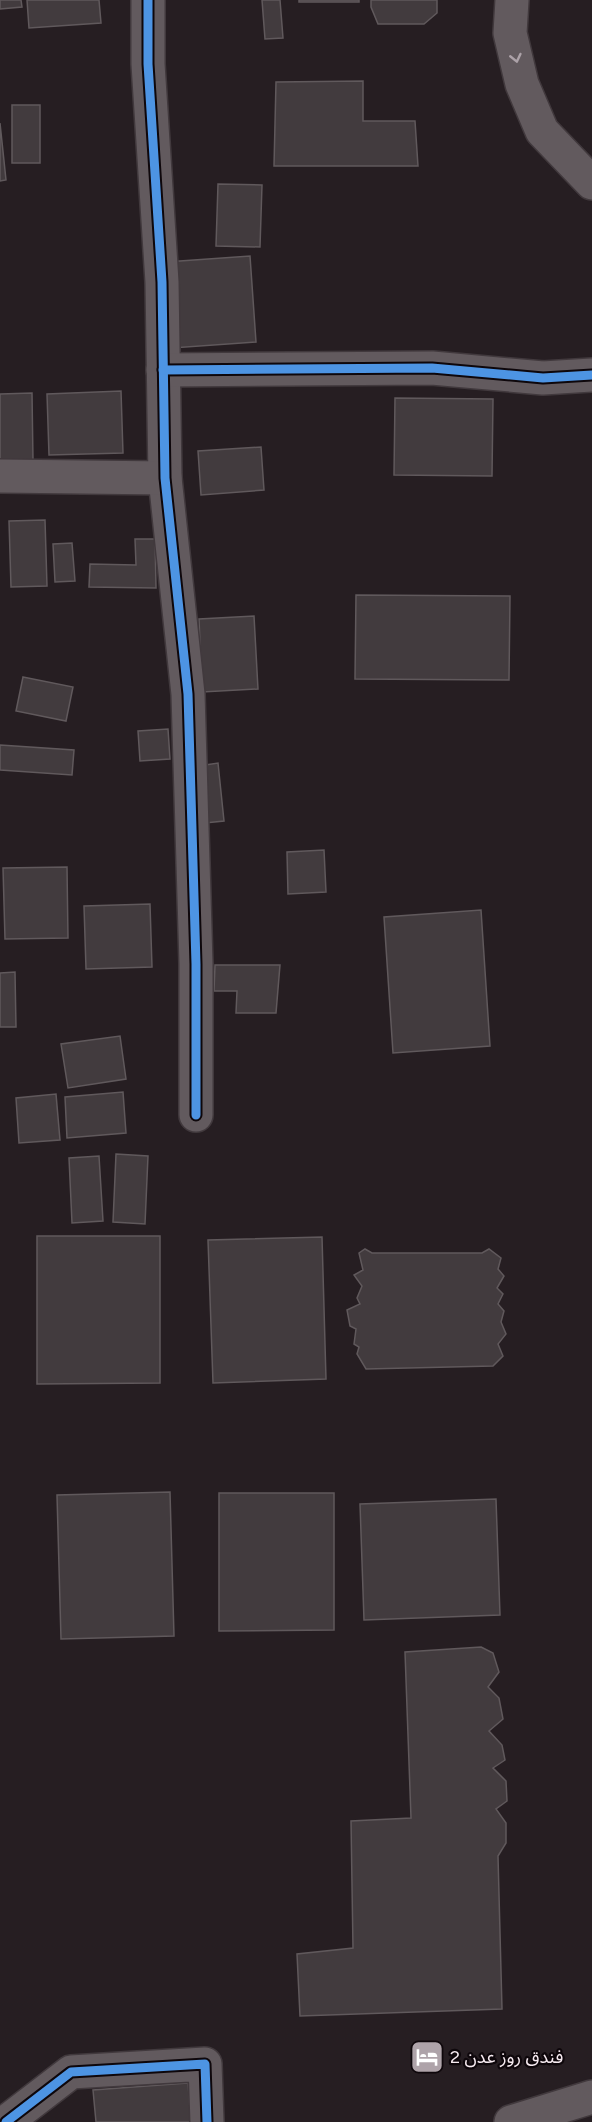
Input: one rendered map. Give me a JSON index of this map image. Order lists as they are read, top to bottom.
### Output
{
  "places": {
    "hotel": ["فندق روز عدن 2"]
  }
}
